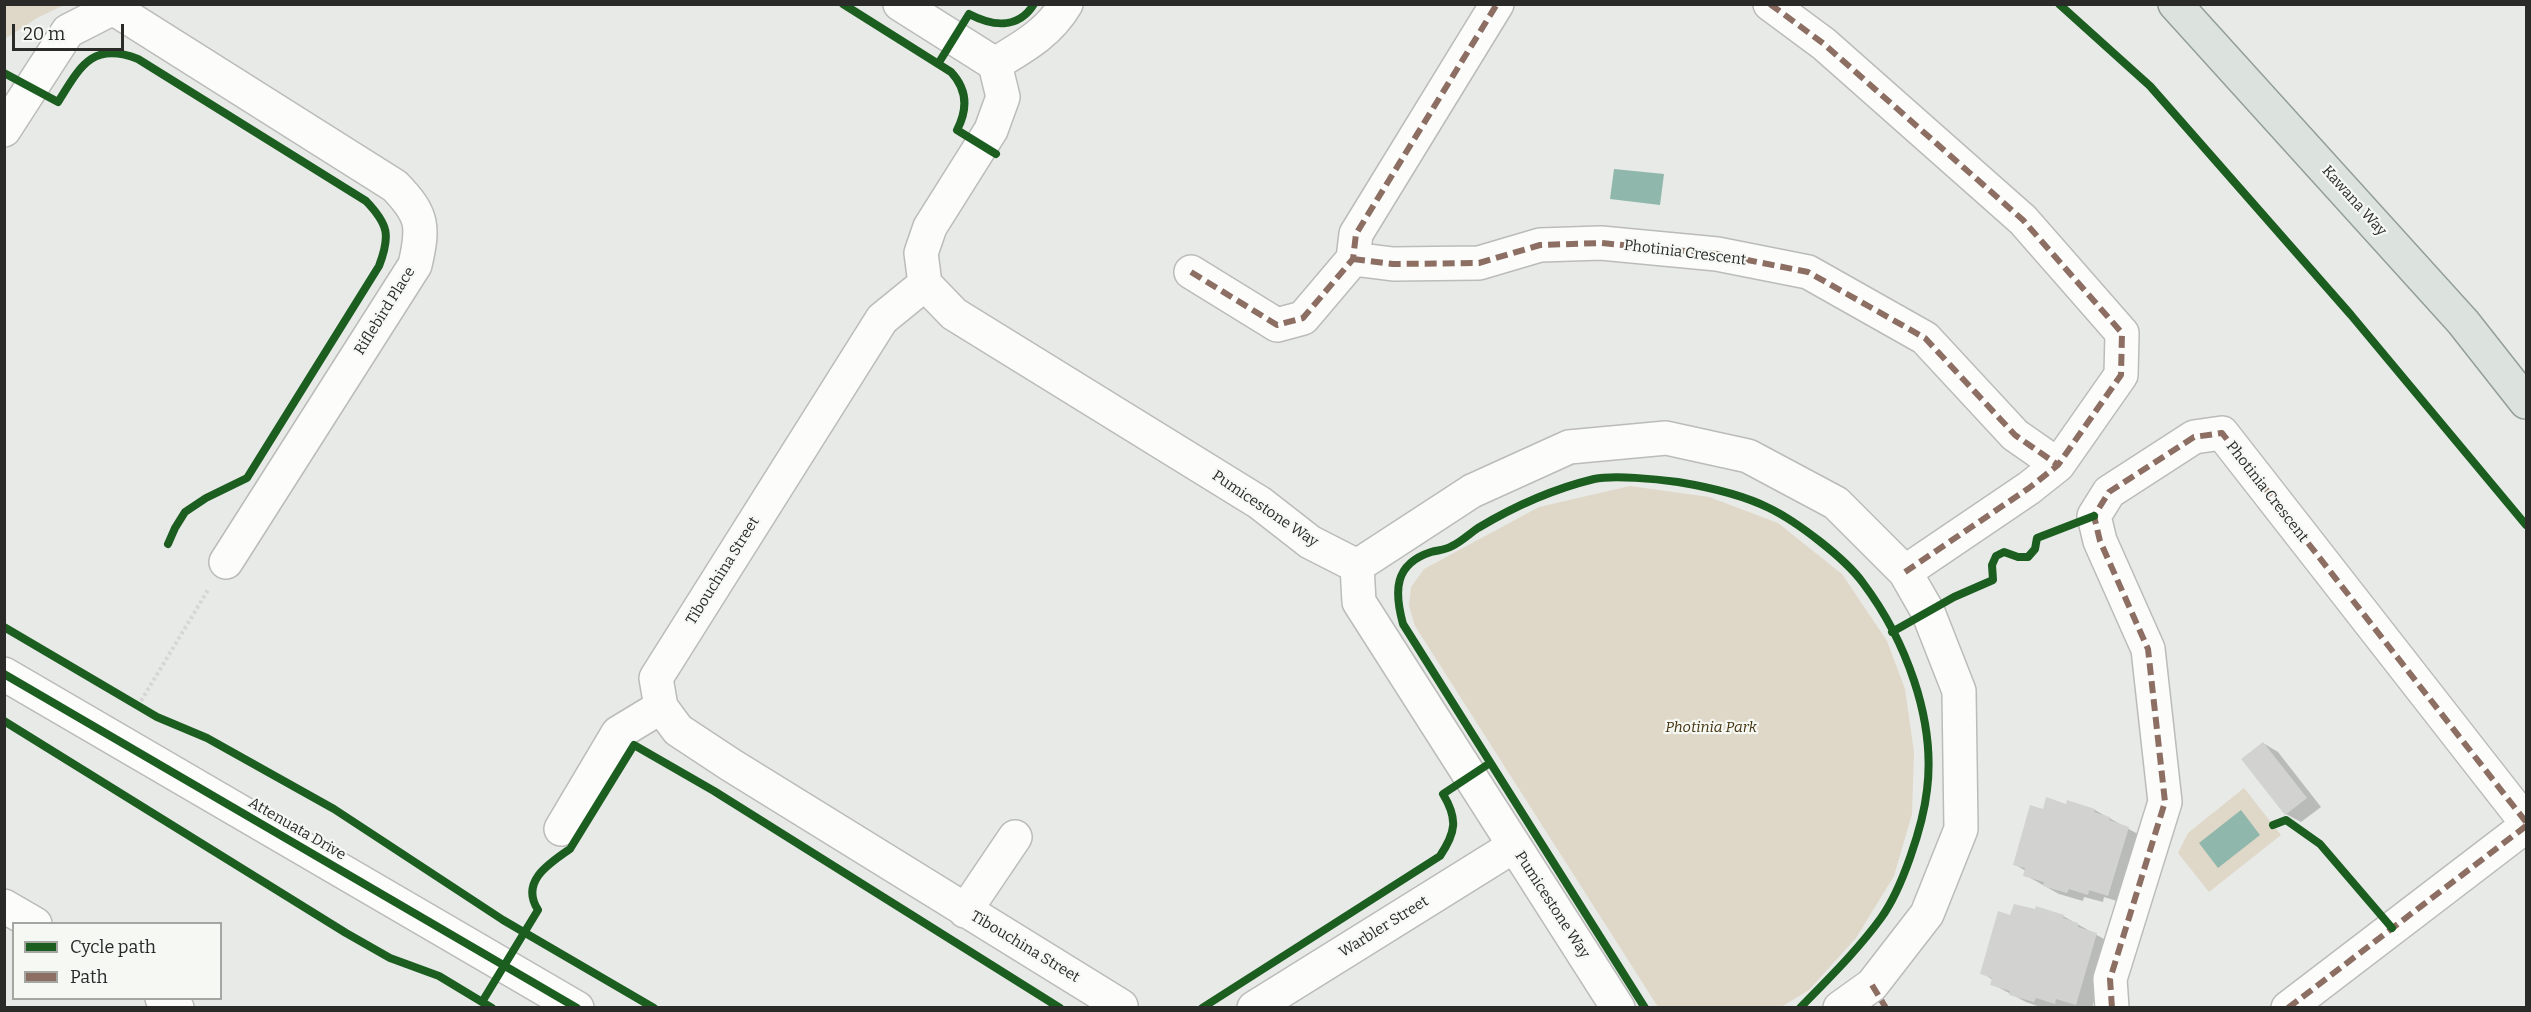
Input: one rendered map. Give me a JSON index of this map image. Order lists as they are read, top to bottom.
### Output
{
  "streets": {
    "main road": ["Kawana Way"],
    "street": [
      "Photinia Crescent",
      "Riflebird Place",
      "Pumicestone Way",
      "Tibouchina Street",
      "Attenuata Drive",
      "Warbler Street"
    ]
  },
  "crossings": [
    ["Pumicestone Way", "Tibouchina Street"],
    ["Pumicestone Way", "Warbler Street"]
  ],
  "parks": ["Photinia Park"],
  "legend": ["Cycle path", "Path"],
  "scale_bar": "20 m"
}
